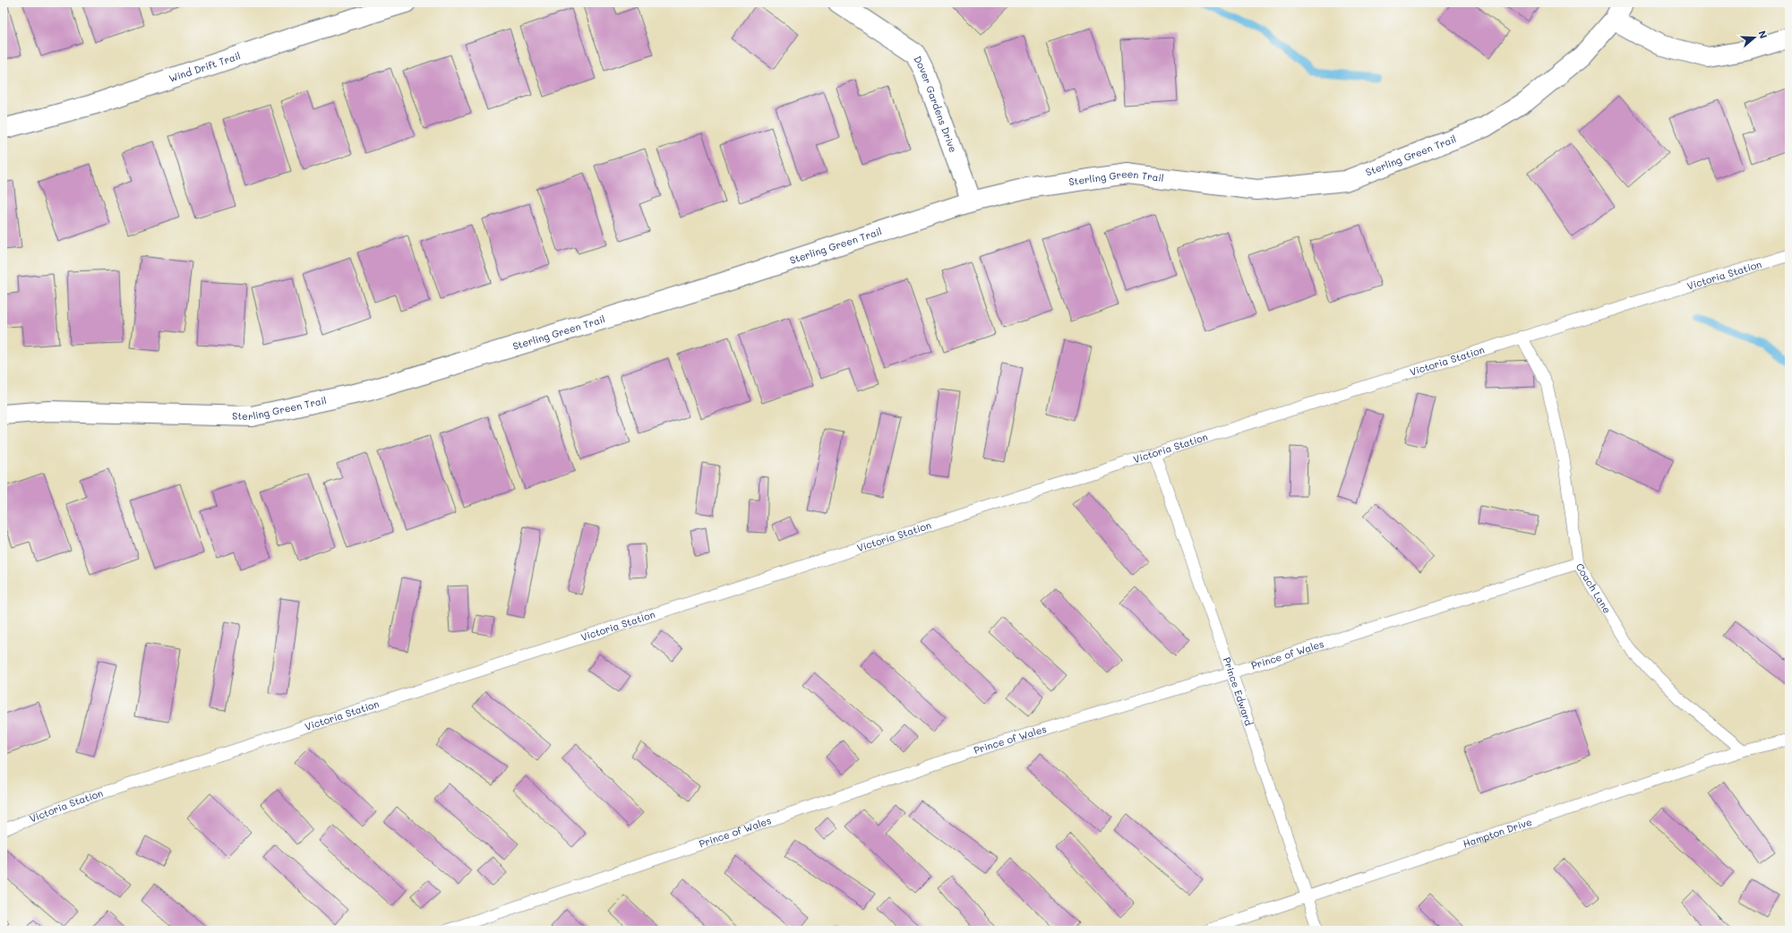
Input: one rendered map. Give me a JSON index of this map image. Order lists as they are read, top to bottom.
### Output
{
  "streets": {
    "street": ["Wind Drift Trail", "Dover Gardens Drive", "Sterling Green Trail"],
    "lane": [
      "Victoria Station",
      "Coach Lane",
      "Prince of Wales",
      "Prince Edward",
      "Hampton Drive"
    ]
  },
  "crossings": [
    ["Dover Gardens Drive", "Sterling Green Trail"],
    ["Victoria Station", "Coach Lane"],
    ["Victoria Station", "Prince Edward"],
    ["Coach Lane", "Prince of Wales"],
    ["Coach Lane", "Hampton Drive"],
    ["Prince of Wales", "Prince Edward"],
    ["Prince Edward", "Hampton Drive"]
  ],
  "north": "right"
}
